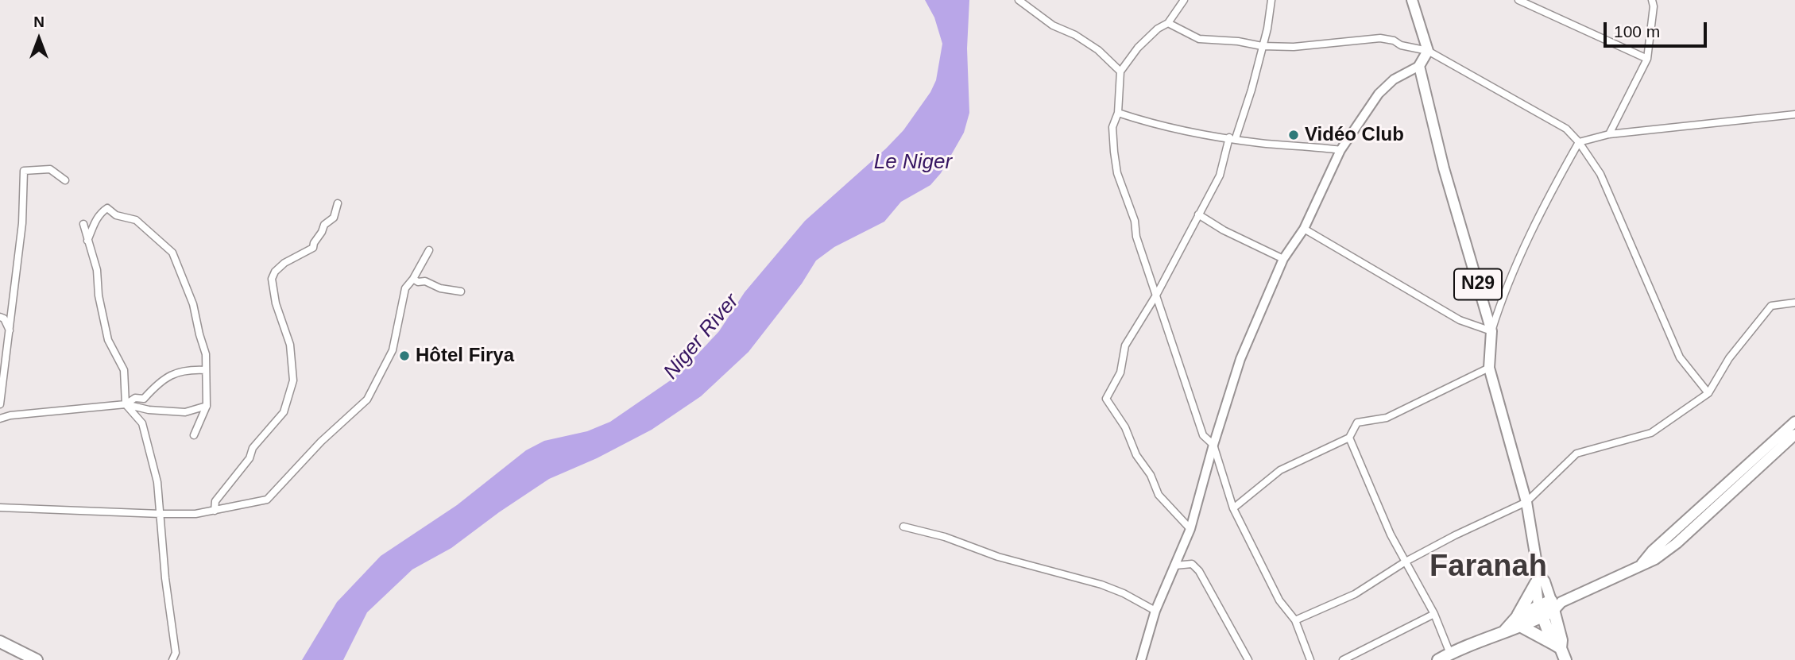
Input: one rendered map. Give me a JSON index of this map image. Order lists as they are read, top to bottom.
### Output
{
  "streets": {
    "main road": ["N29"]
  },
  "districts": ["Faranah"],
  "water": ["Le Niger", "Niger River"],
  "places": ["Vidéo Club", "Hôtel Firya"],
  "scale_bar": "100 m",
  "north": "top"
}
